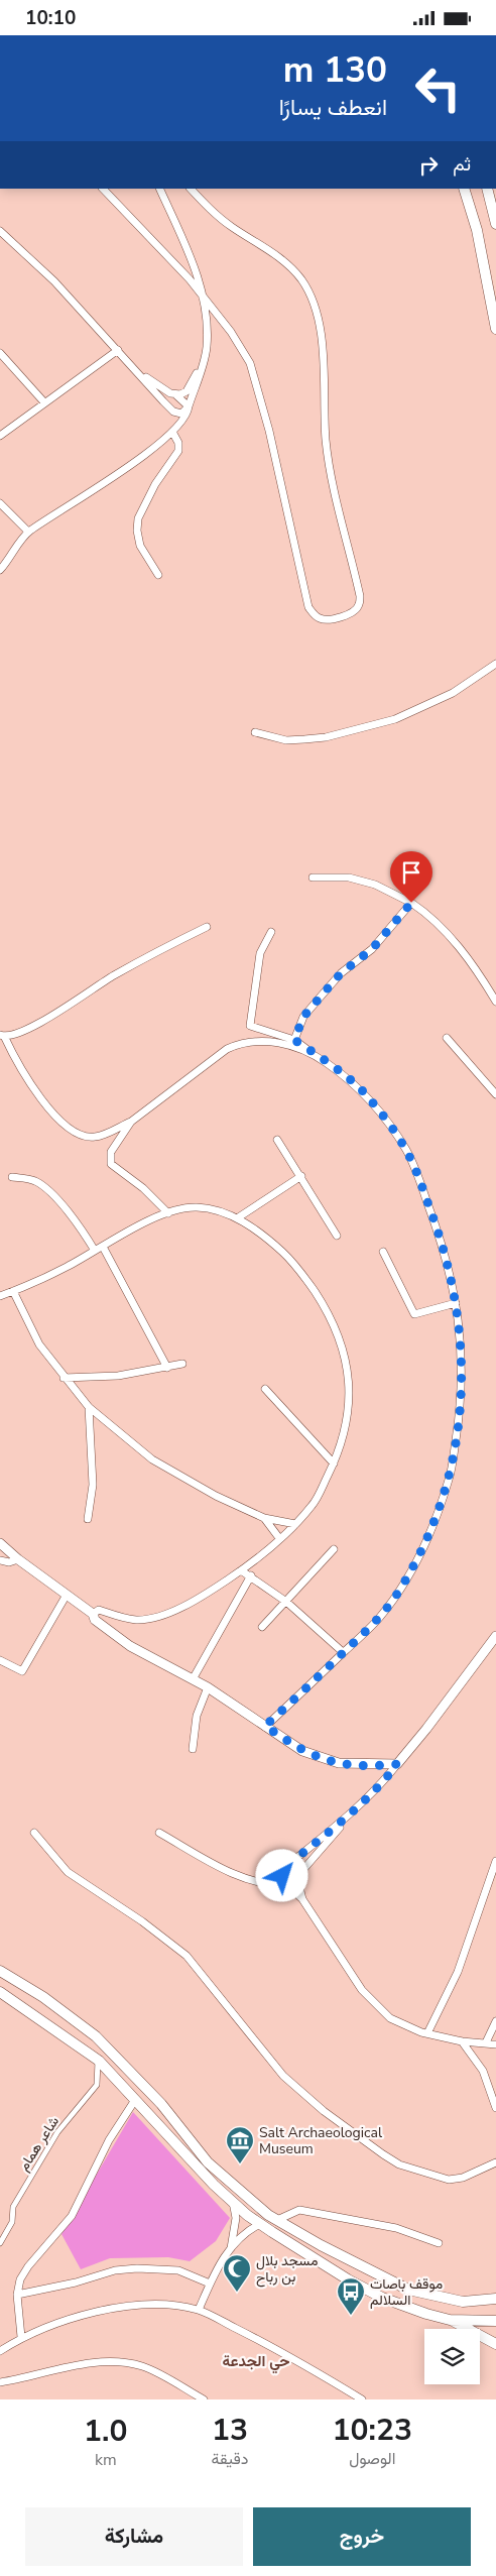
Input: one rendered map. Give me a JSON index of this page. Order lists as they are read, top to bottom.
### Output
{
  "streets": {
    "street": ["شاعر همام"]
  },
  "districts": ["حي الجدعة"],
  "places": {
    "museum": ["Salt Archaeological Museum"],
    "mosque": ["مسجد بلال بن رباح"],
    "bus stop": ["موقف باصات السلالم"]
  },
  "page": {
    "status": "10:10",
    "turn": ["130 m", "انعطف يسارًا"],
    "then": "ثم",
    "eta": [
      "10:23",
      "الوصول",
      "13",
      "دقيقة",
      "1.0",
      "km"
    ],
    "buttons": ["خروج", "مشاركة"]
  }
}
